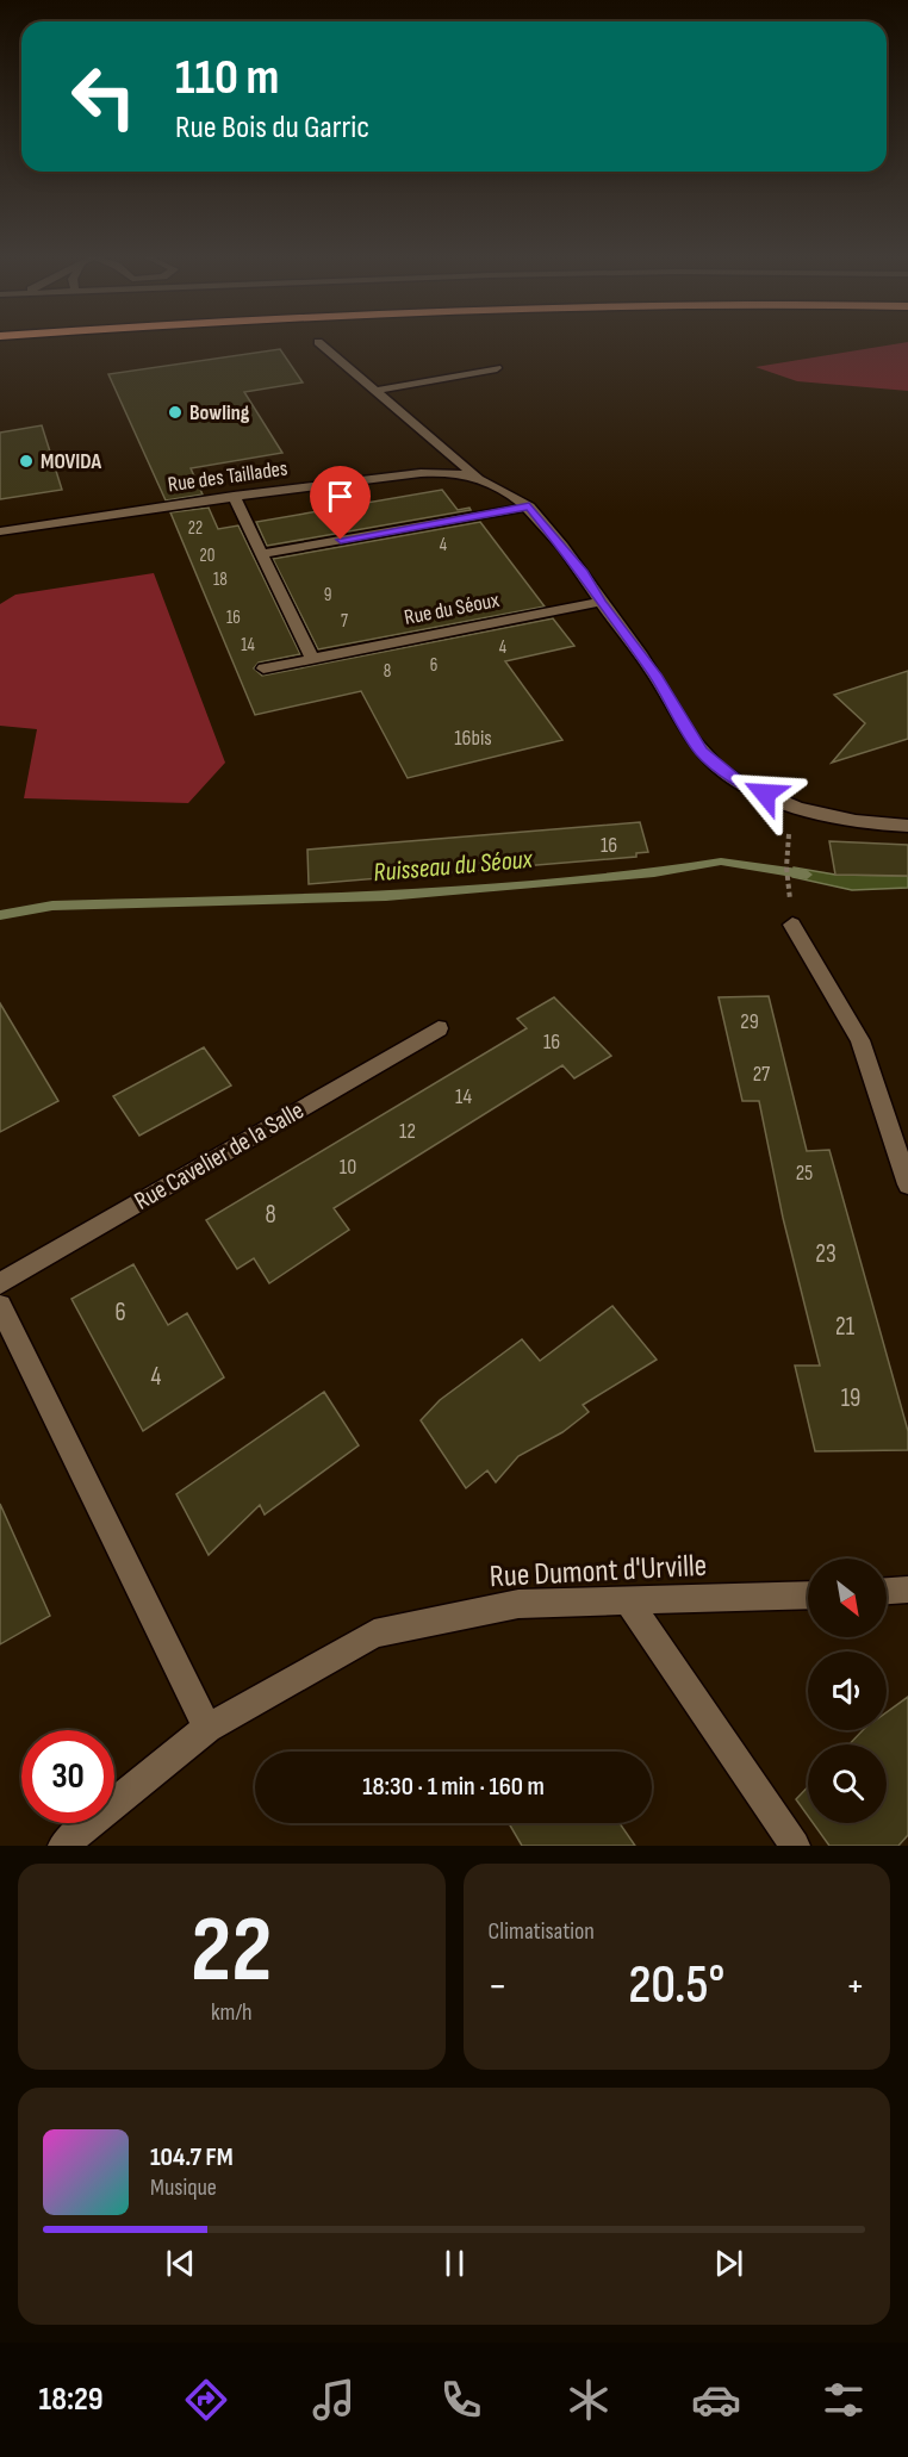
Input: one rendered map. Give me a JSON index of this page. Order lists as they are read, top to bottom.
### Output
{
  "streets": {
    "street": [
      "Rue des Taillades",
      "Rue du Séoux",
      "Rue Cavelier de la Salle",
      "Rue Dumont d'Urville"
    ]
  },
  "crossings": [
    ["Rue des Taillades", "Rue du Séoux"]
  ],
  "water": ["Ruisseau du Séoux"],
  "places": ["Bowling", "MOVIDA"],
  "house_numbers": [
    "22",
    "4",
    "20",
    "18",
    "9",
    "16",
    "7",
    "14",
    "4",
    "6",
    "8",
    "16bis",
    "16",
    "29",
    "16",
    "27",
    "14",
    "12",
    "10",
    "25",
    "8",
    "23",
    "6",
    "21",
    "4",
    "19"
  ],
  "north": "bottom right",
  "page": {
    "turn": ["110 m", "Rue Bois du Garric"],
    "limit": "30",
    "trip": "18:30 · 1 min · 160 m",
    "tile": [
      ["22", "km/h"],
      "Climatisation"
    ],
    "heat": ["−", "20.5°", "+"],
    "song": ["104.7 FM", "Musique"],
    "tabs": "18:29"
  }
}
